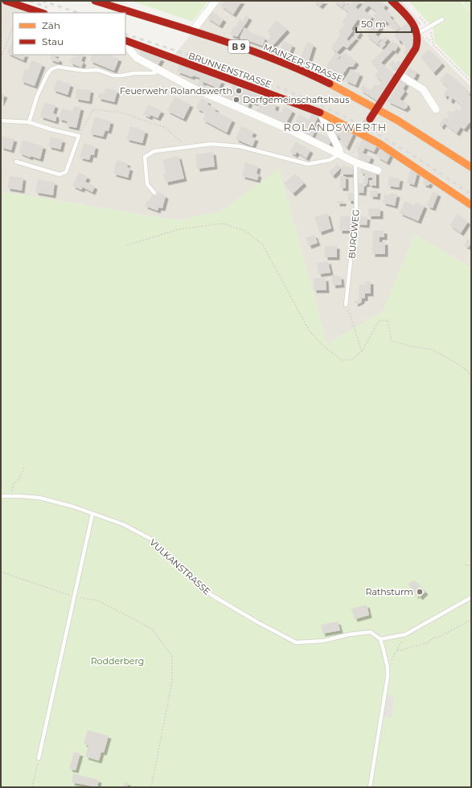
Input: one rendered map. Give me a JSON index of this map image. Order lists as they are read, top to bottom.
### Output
{
  "streets": {
    "street": ["B 9", "MAINZER STRASSE", "BRUNNENSTRASSE"],
    "lane": ["BURGWEG", "VULKANSTRASSE"]
  },
  "districts": ["ROLANDSWERTH"],
  "parks": ["Rodderberg"],
  "places": ["Feuerwehr Rolandswerth", "Dorfgemeinschaftshaus", "Rathsturm"],
  "legend": ["Zäh", "Stau"],
  "scale_bar": "50 m"
}
